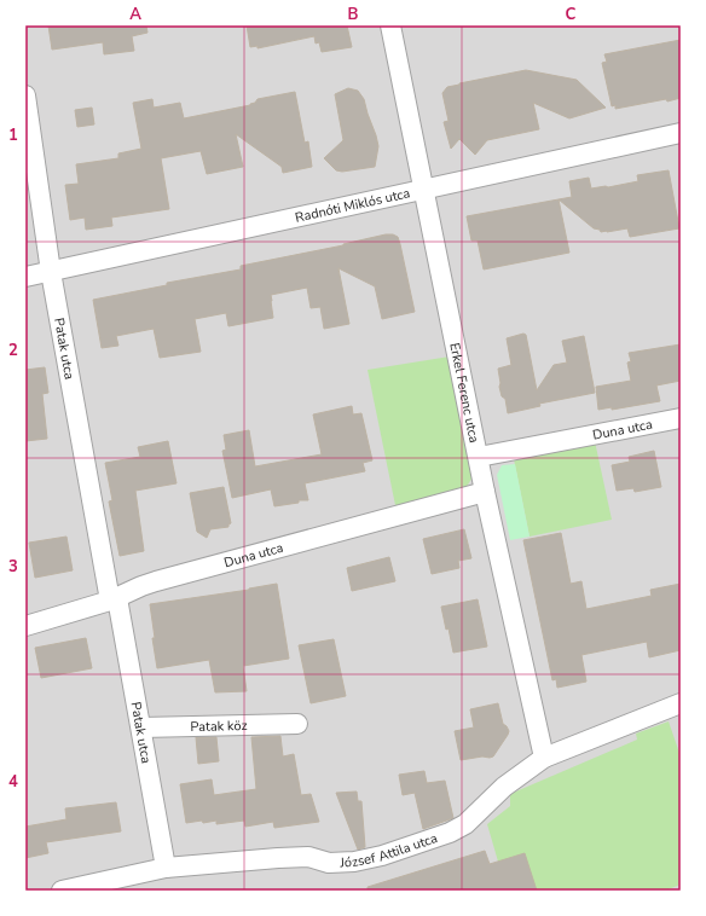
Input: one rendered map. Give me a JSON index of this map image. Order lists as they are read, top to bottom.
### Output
{
  "streets": {
    "street": [
      "Radnóti Miklós utca",
      "Patak utca",
      "Erkel Ferenc utca",
      "Duna utca",
      "Patak köz",
      "József Attila utca"
    ]
  },
  "crossings": [
    ["Radnóti Miklós utca", "Patak utca"],
    ["Radnóti Miklós utca", "Erkel Ferenc utca"],
    ["Patak utca", "Duna utca"],
    ["Patak utca", "Patak köz"],
    ["Patak utca", "József Attila utca"],
    ["Erkel Ferenc utca", "Duna utca"],
    ["Erkel Ferenc utca", "József Attila utca"]
  ],
  "grid": {
    "columns": ["A", "B", "C"],
    "rows": [
      "1",
      "2",
      "3",
      "4"
    ]
  }
}
